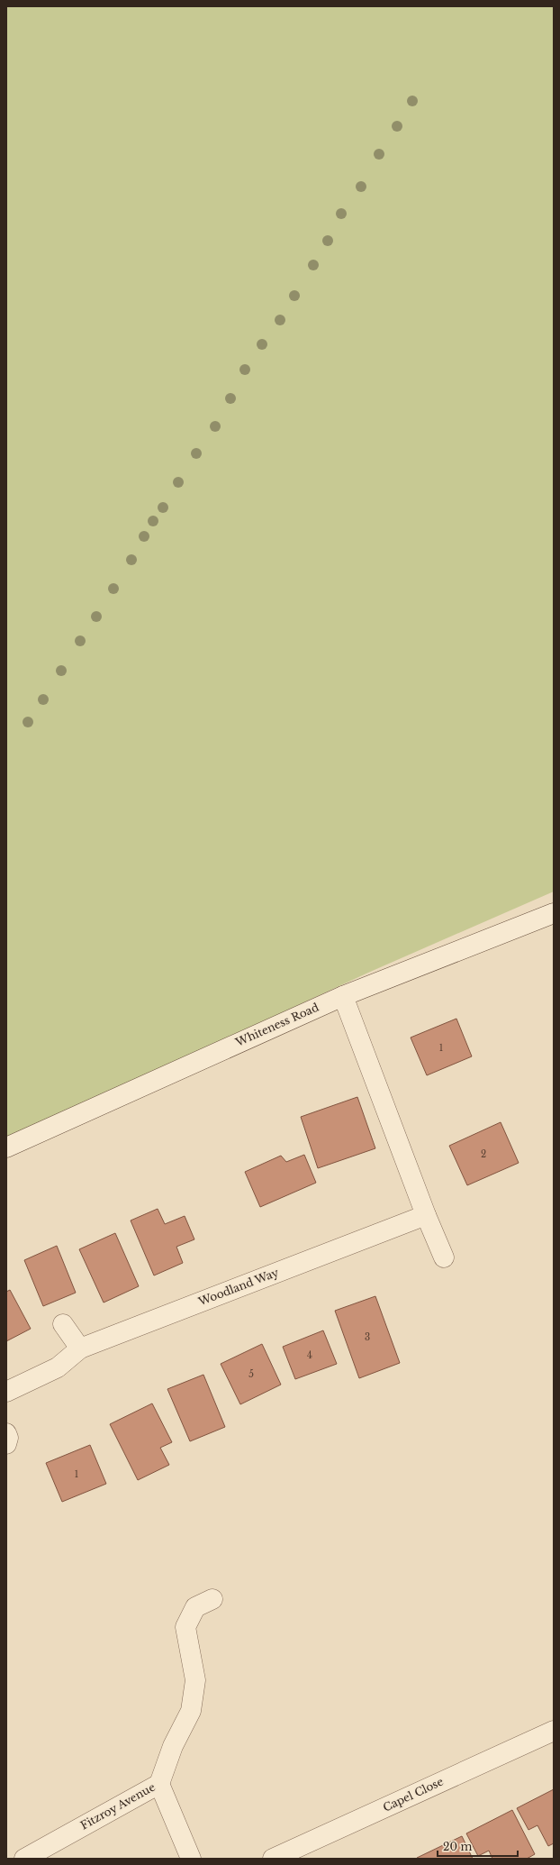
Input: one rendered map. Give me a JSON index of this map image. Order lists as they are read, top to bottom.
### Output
{
  "streets": {
    "street": [
      "Whiteness Road",
      "Woodland Way",
      "Capel Close",
      "Fitzroy Avenue"
    ]
  },
  "house_numbers": [
    "1",
    "2",
    "3",
    "4",
    "5",
    "1"
  ],
  "scale_bar": "20 m"
}
